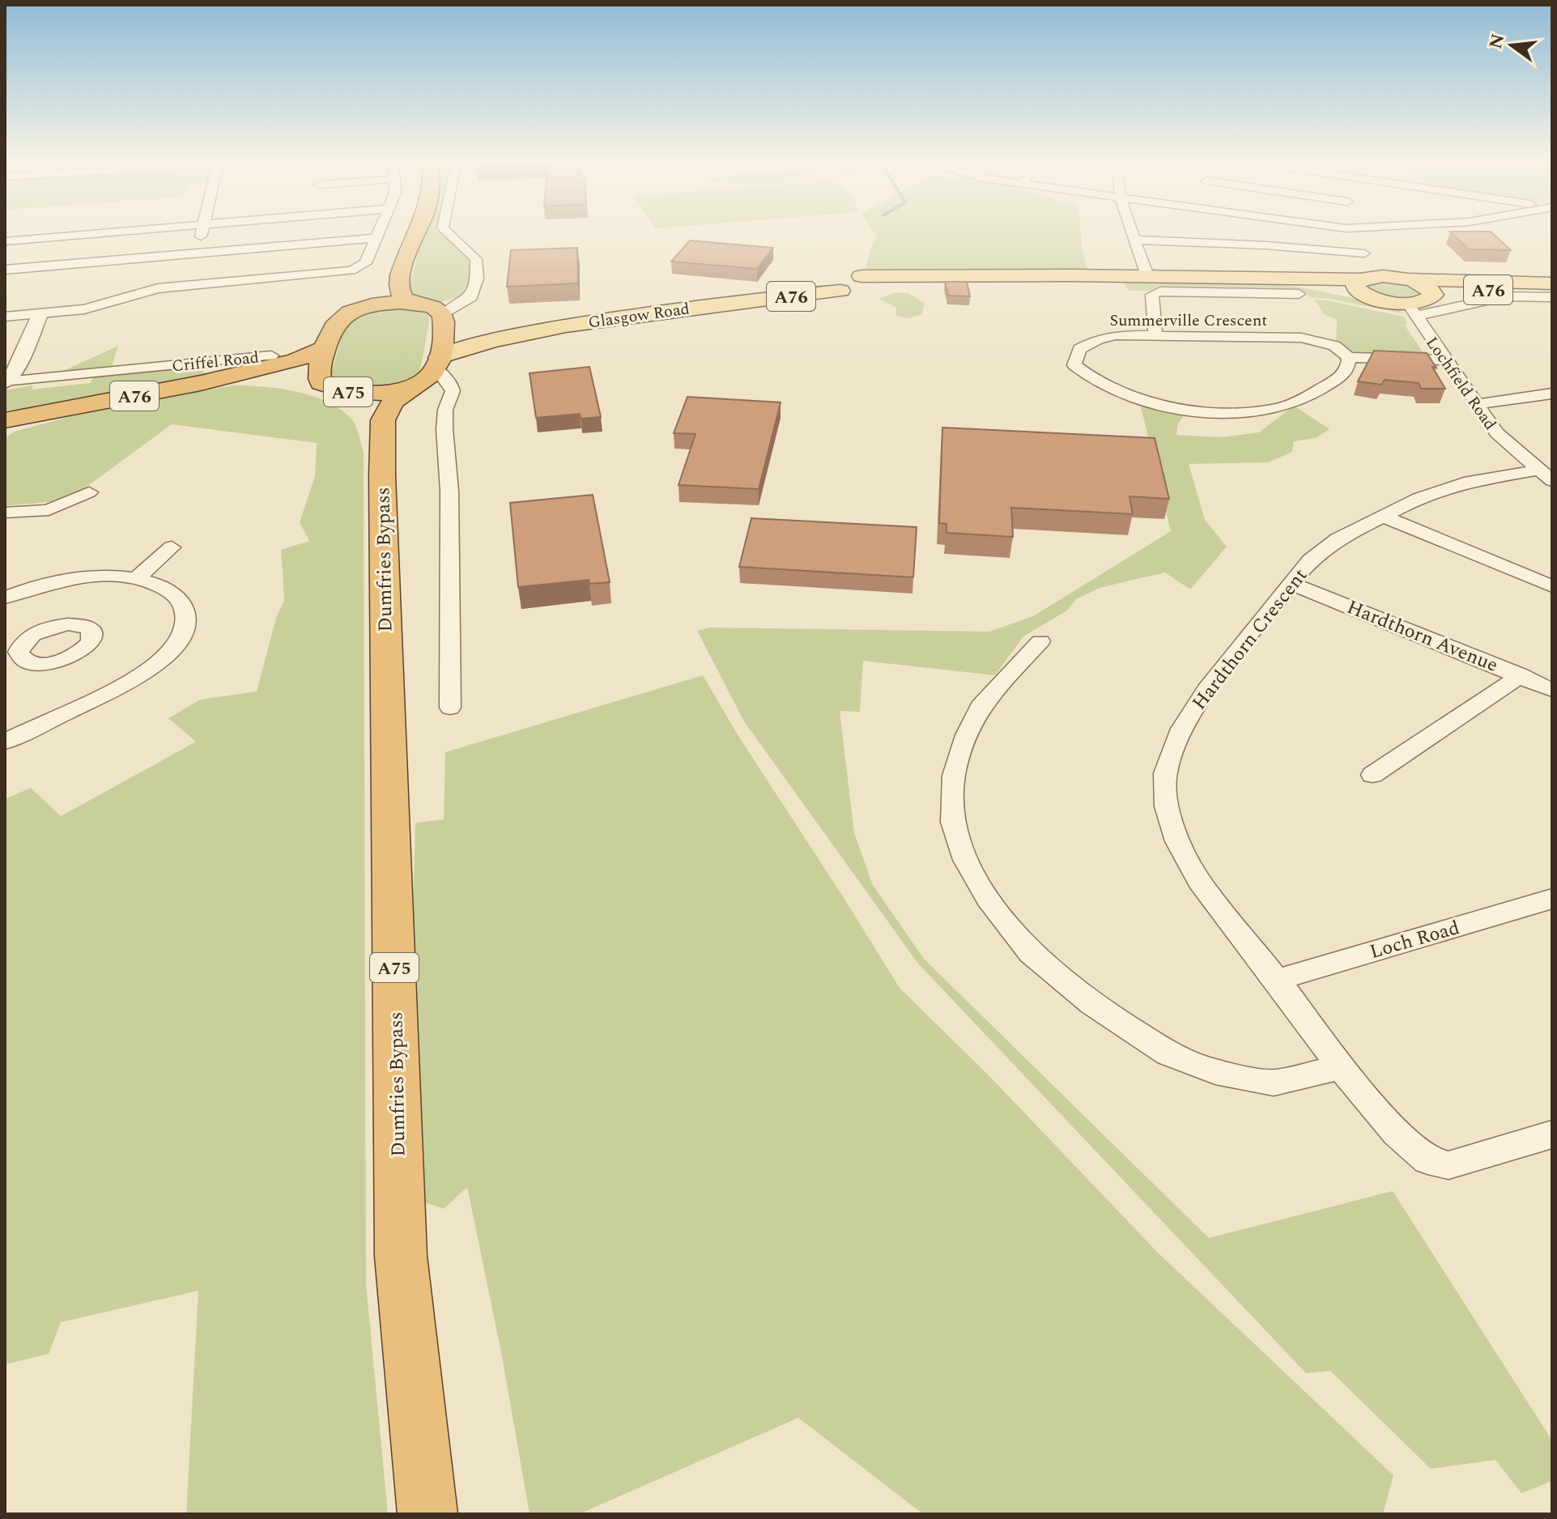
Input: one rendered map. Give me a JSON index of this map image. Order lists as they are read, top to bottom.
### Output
{
  "streets": {
    "highway": ["A76", "A75", "Dumfries Bypass"],
    "main road": ["Glasgow Road"],
    "street": [
      "Summerville Crescent",
      "Criffel Road",
      "Lochfield Road",
      "Hardthorn Avenue",
      "Hardthorn Crescent",
      "Loch Road"
    ]
  },
  "crossings": [
    ["A76", "Glasgow Road"],
    ["A76", "Lochfield Road"],
    ["A76", "A75"],
    ["Glasgow Road", "A75"],
    ["Summerville Crescent", "Lochfield Road"],
    ["Lochfield Road", "Hardthorn Crescent"],
    ["A75", "Dumfries Bypass"],
    ["Hardthorn Avenue", "Hardthorn Crescent"],
    ["Hardthorn Crescent", "Loch Road"]
  ],
  "north": "left"
}
